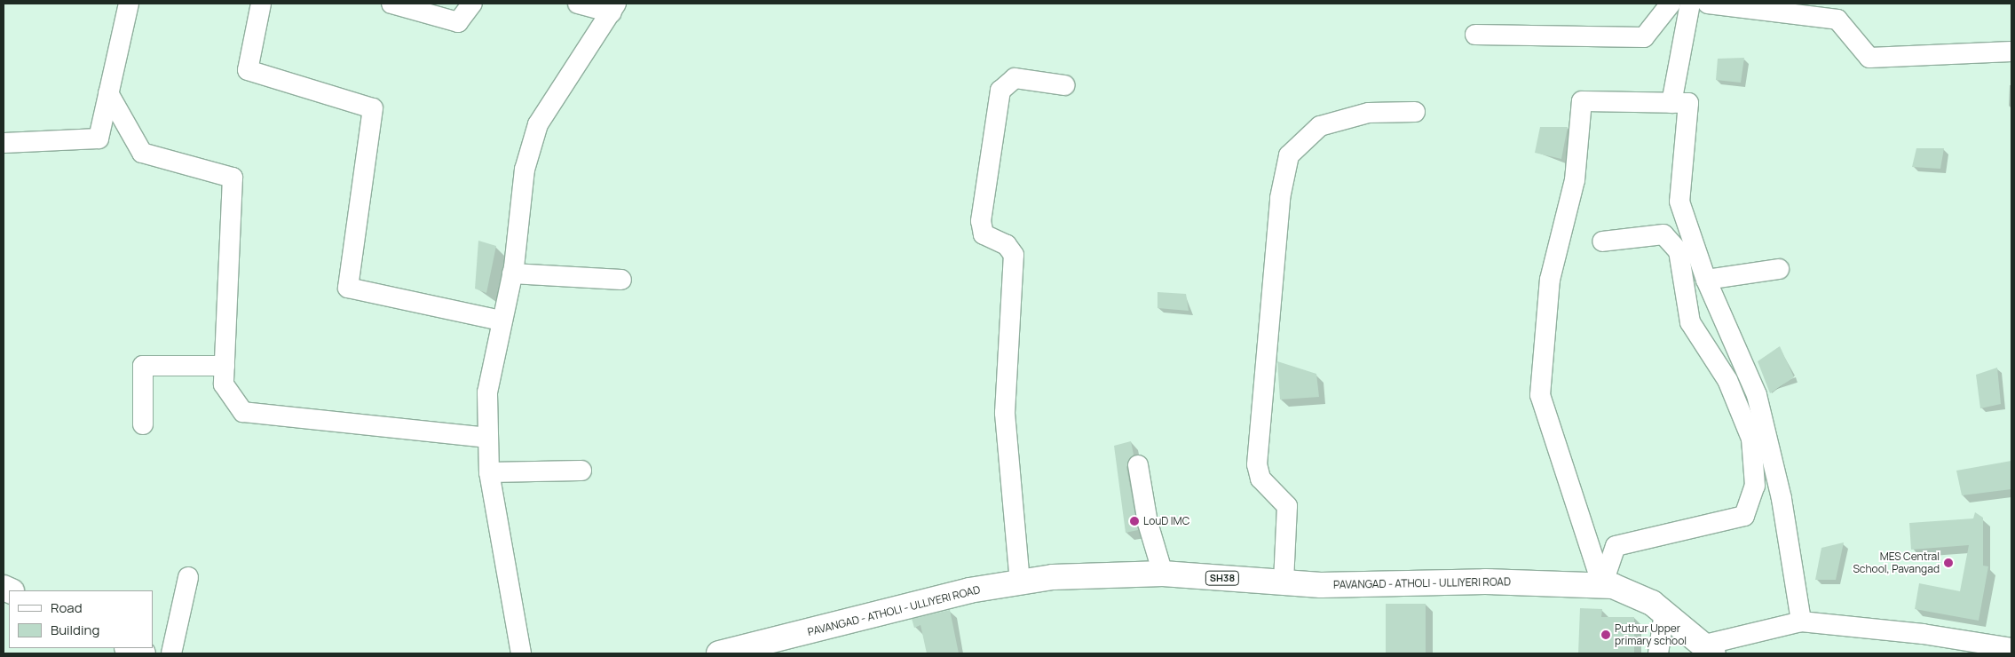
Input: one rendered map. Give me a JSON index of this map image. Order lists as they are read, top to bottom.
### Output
{
  "streets": {
    "main road": ["SH38", "PAVANGAD - ATHOLI - ULLIYERI ROAD"]
  },
  "places": ["LouD IMC", "MES Central School, Pavangad", "Puthur Upper primary school"],
  "legend": ["Road", "Building"]
}
